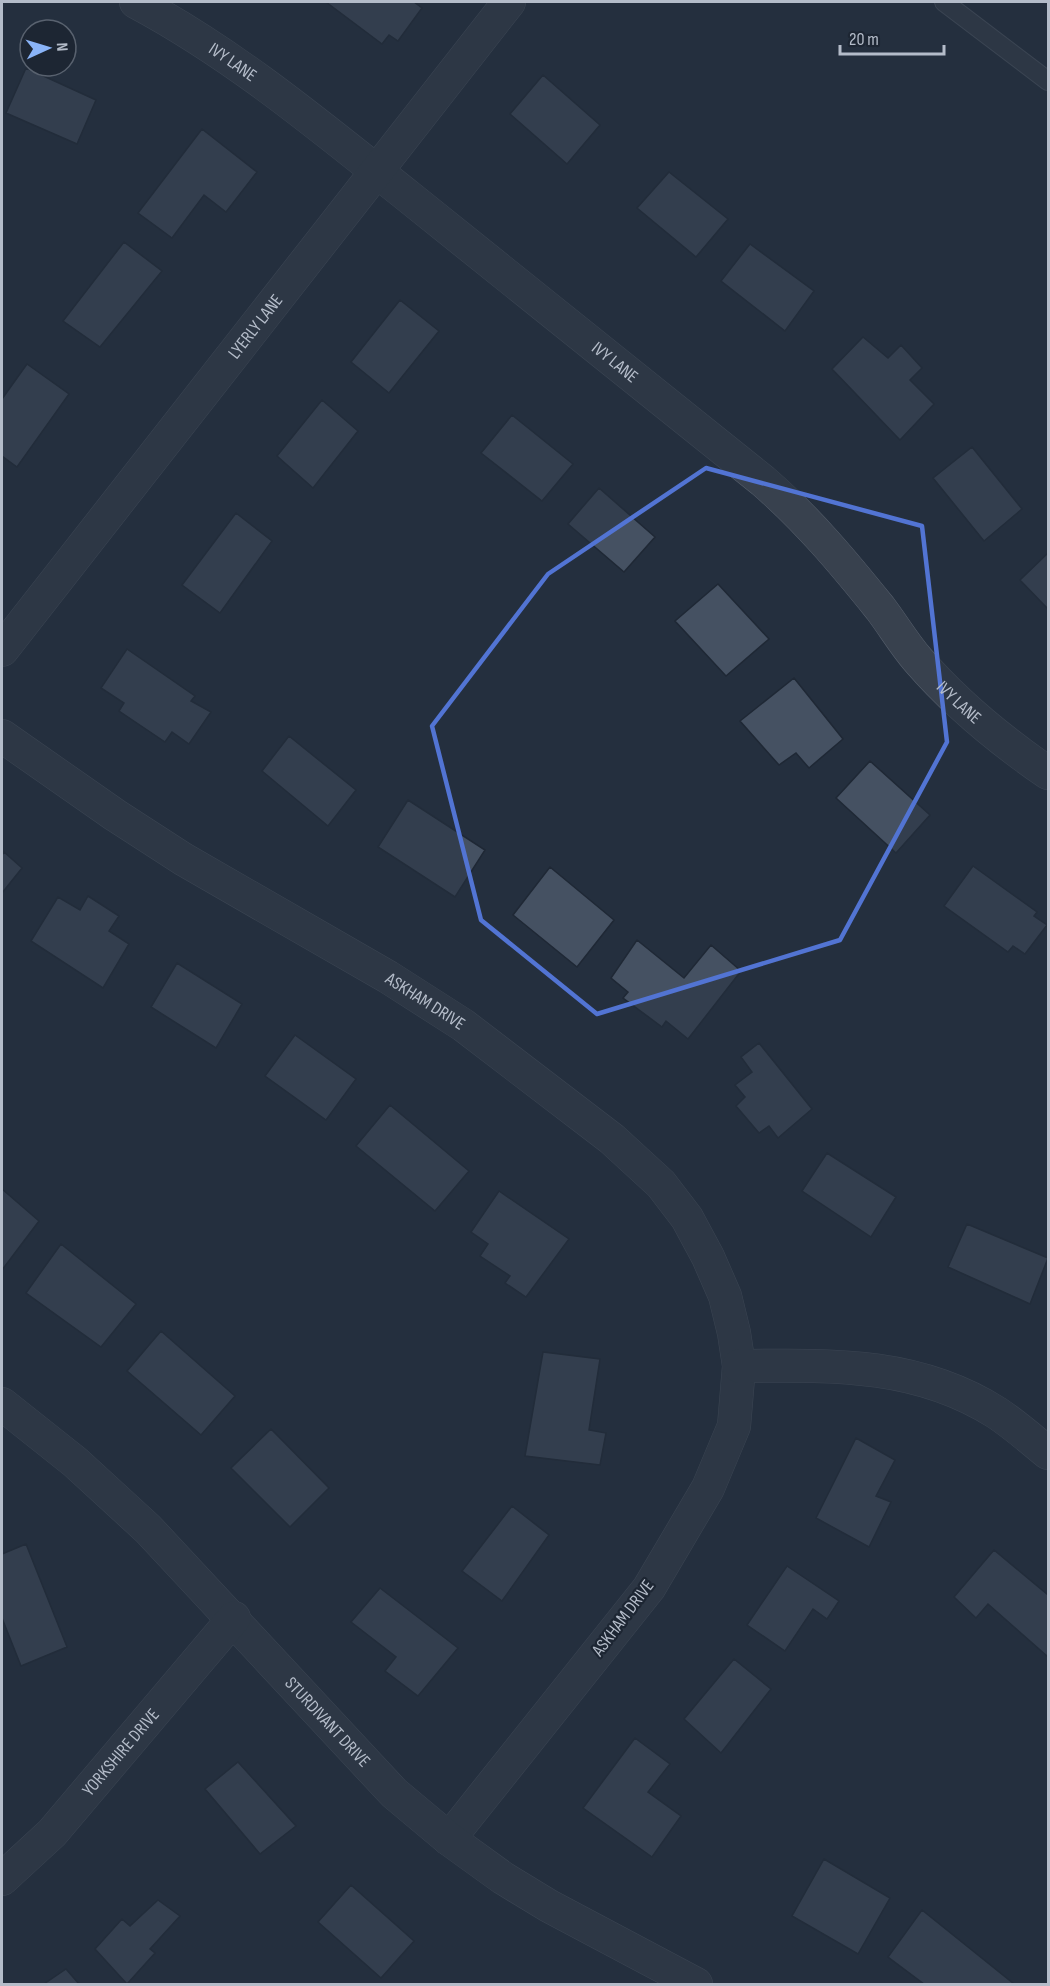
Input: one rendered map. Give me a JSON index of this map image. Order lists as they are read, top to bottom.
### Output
{
  "streets": {
    "street": [
      "IVY LANE",
      "LYERLY LANE",
      "ASKHAM DRIVE",
      "STURDIVANT DRIVE",
      "YORKSHIRE DRIVE"
    ]
  },
  "crossings": [
    ["IVY LANE", "LYERLY LANE"],
    ["ASKHAM DRIVE", "STURDIVANT DRIVE"],
    ["STURDIVANT DRIVE", "YORKSHIRE DRIVE"]
  ],
  "scale_bar": "20 m",
  "north": "right"
}
